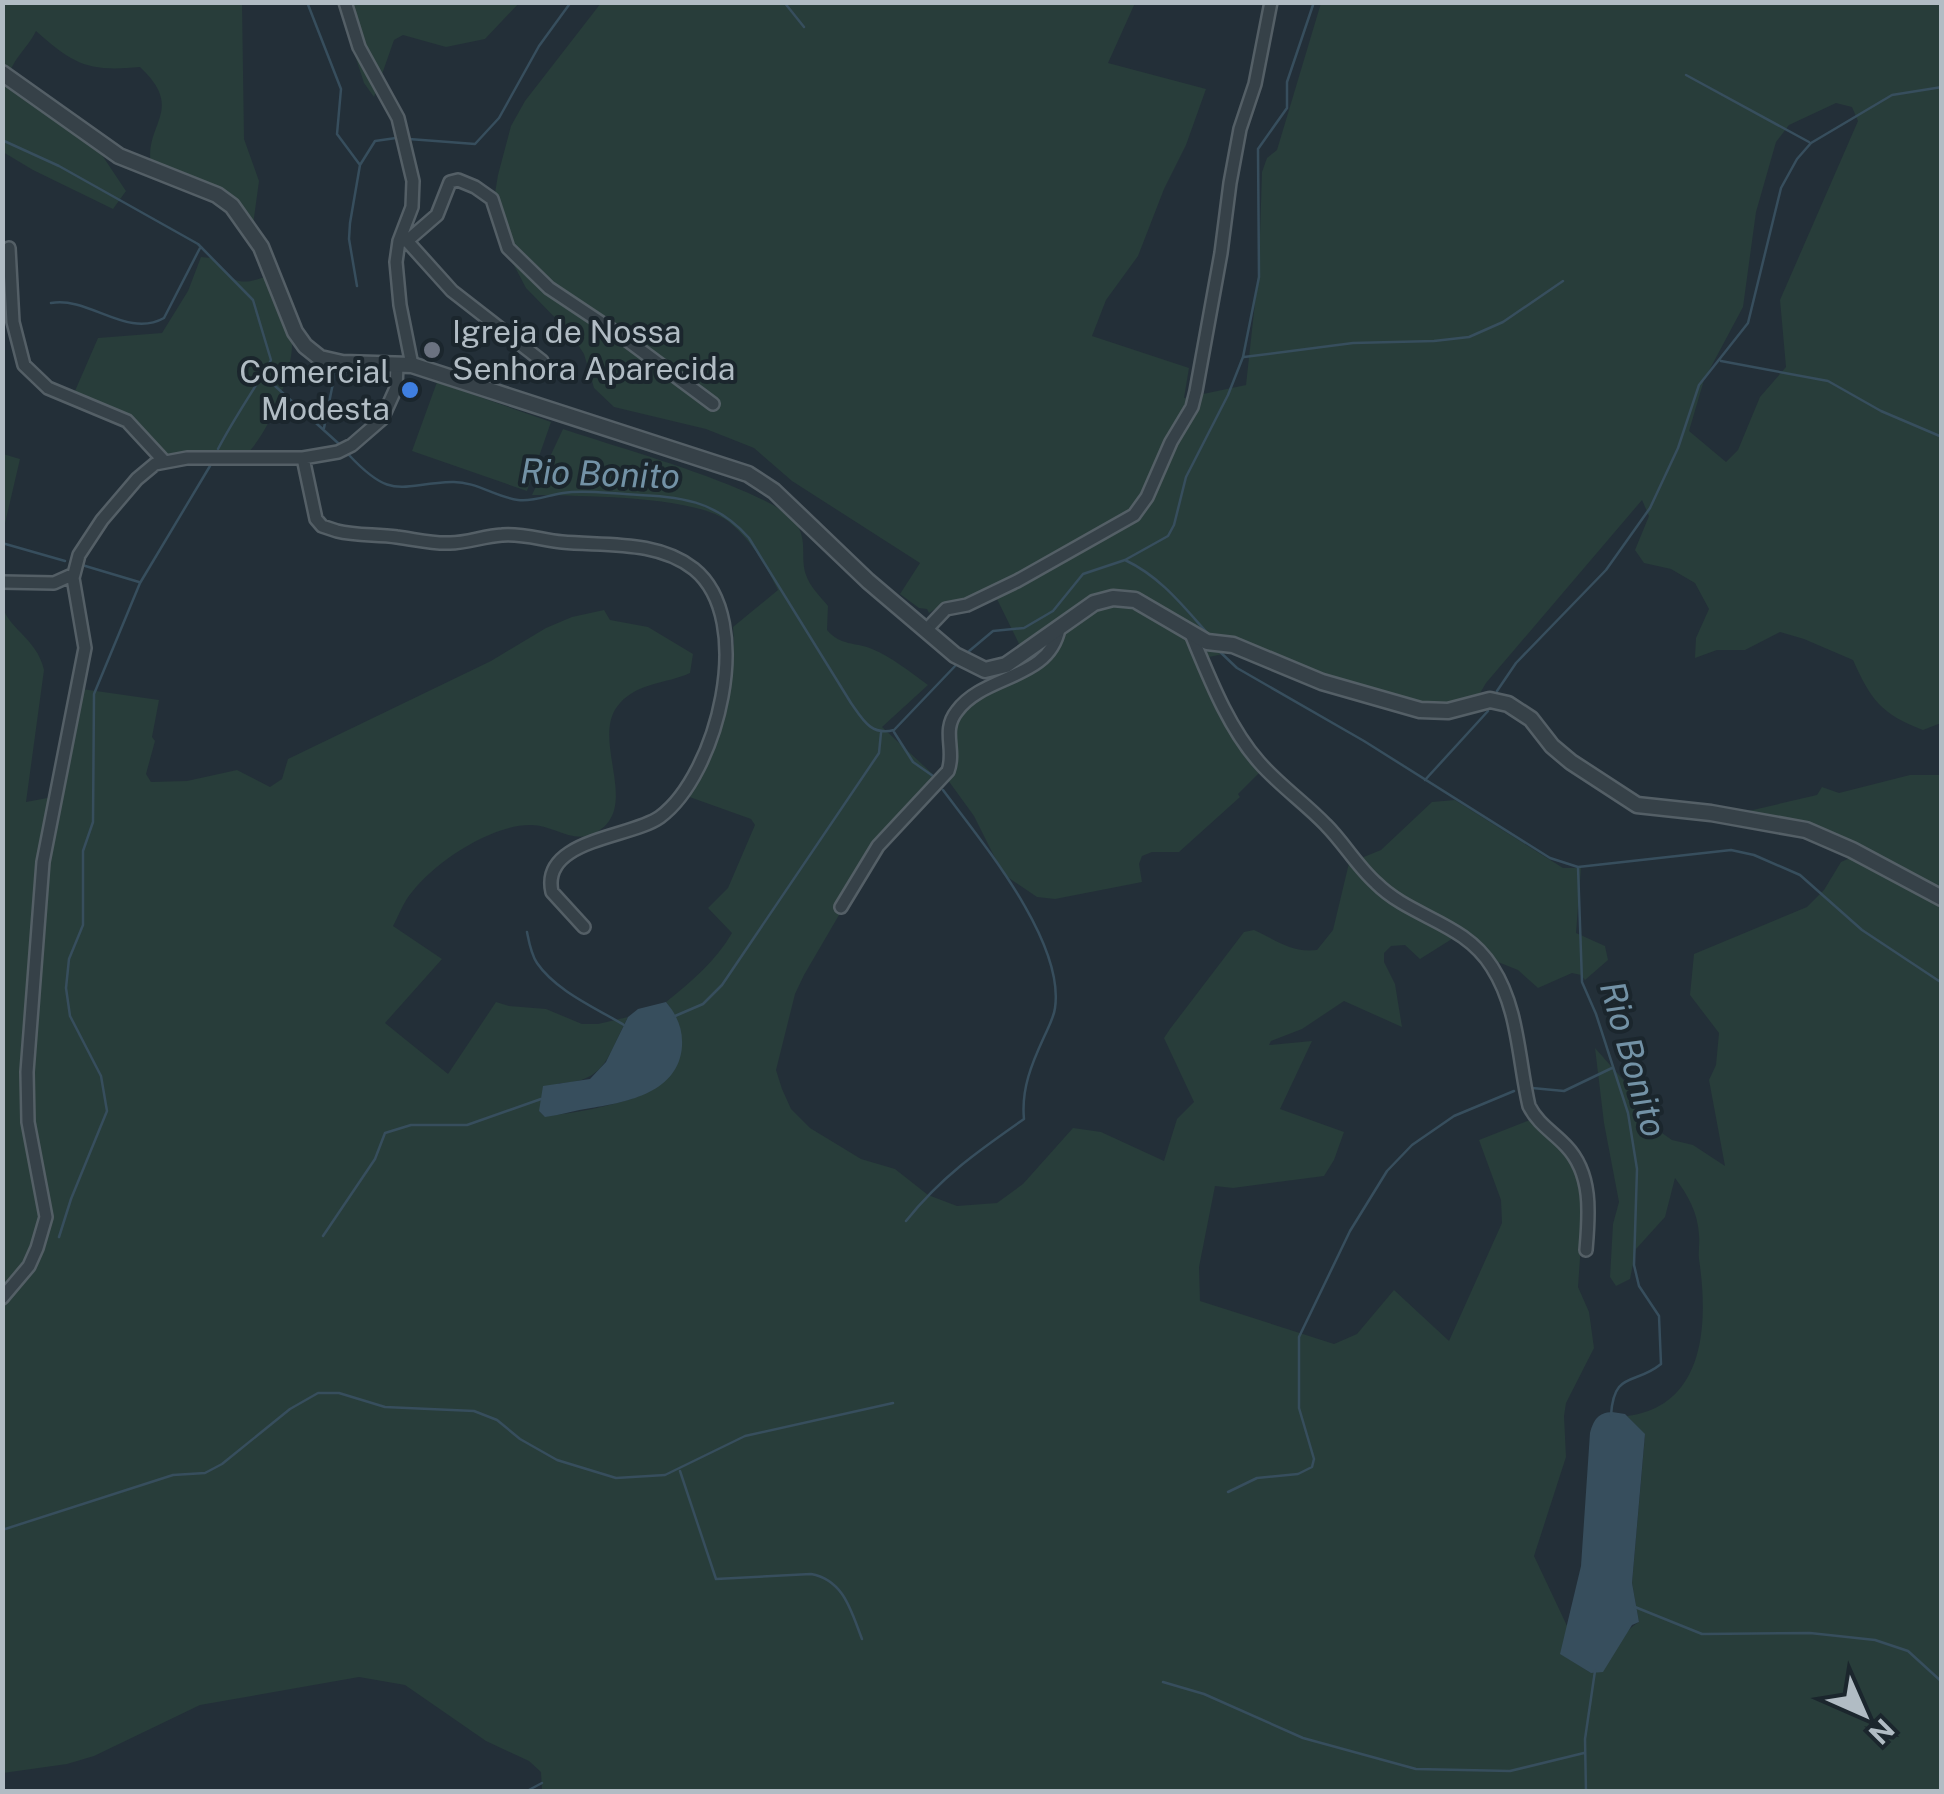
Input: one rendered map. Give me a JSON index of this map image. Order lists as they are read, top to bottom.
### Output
{
  "water": ["Rio Bonito"],
  "places": ["Igreja de Nossa Senhora Aparecida", "Comercial Modesta"],
  "north": "bottom right"
}
